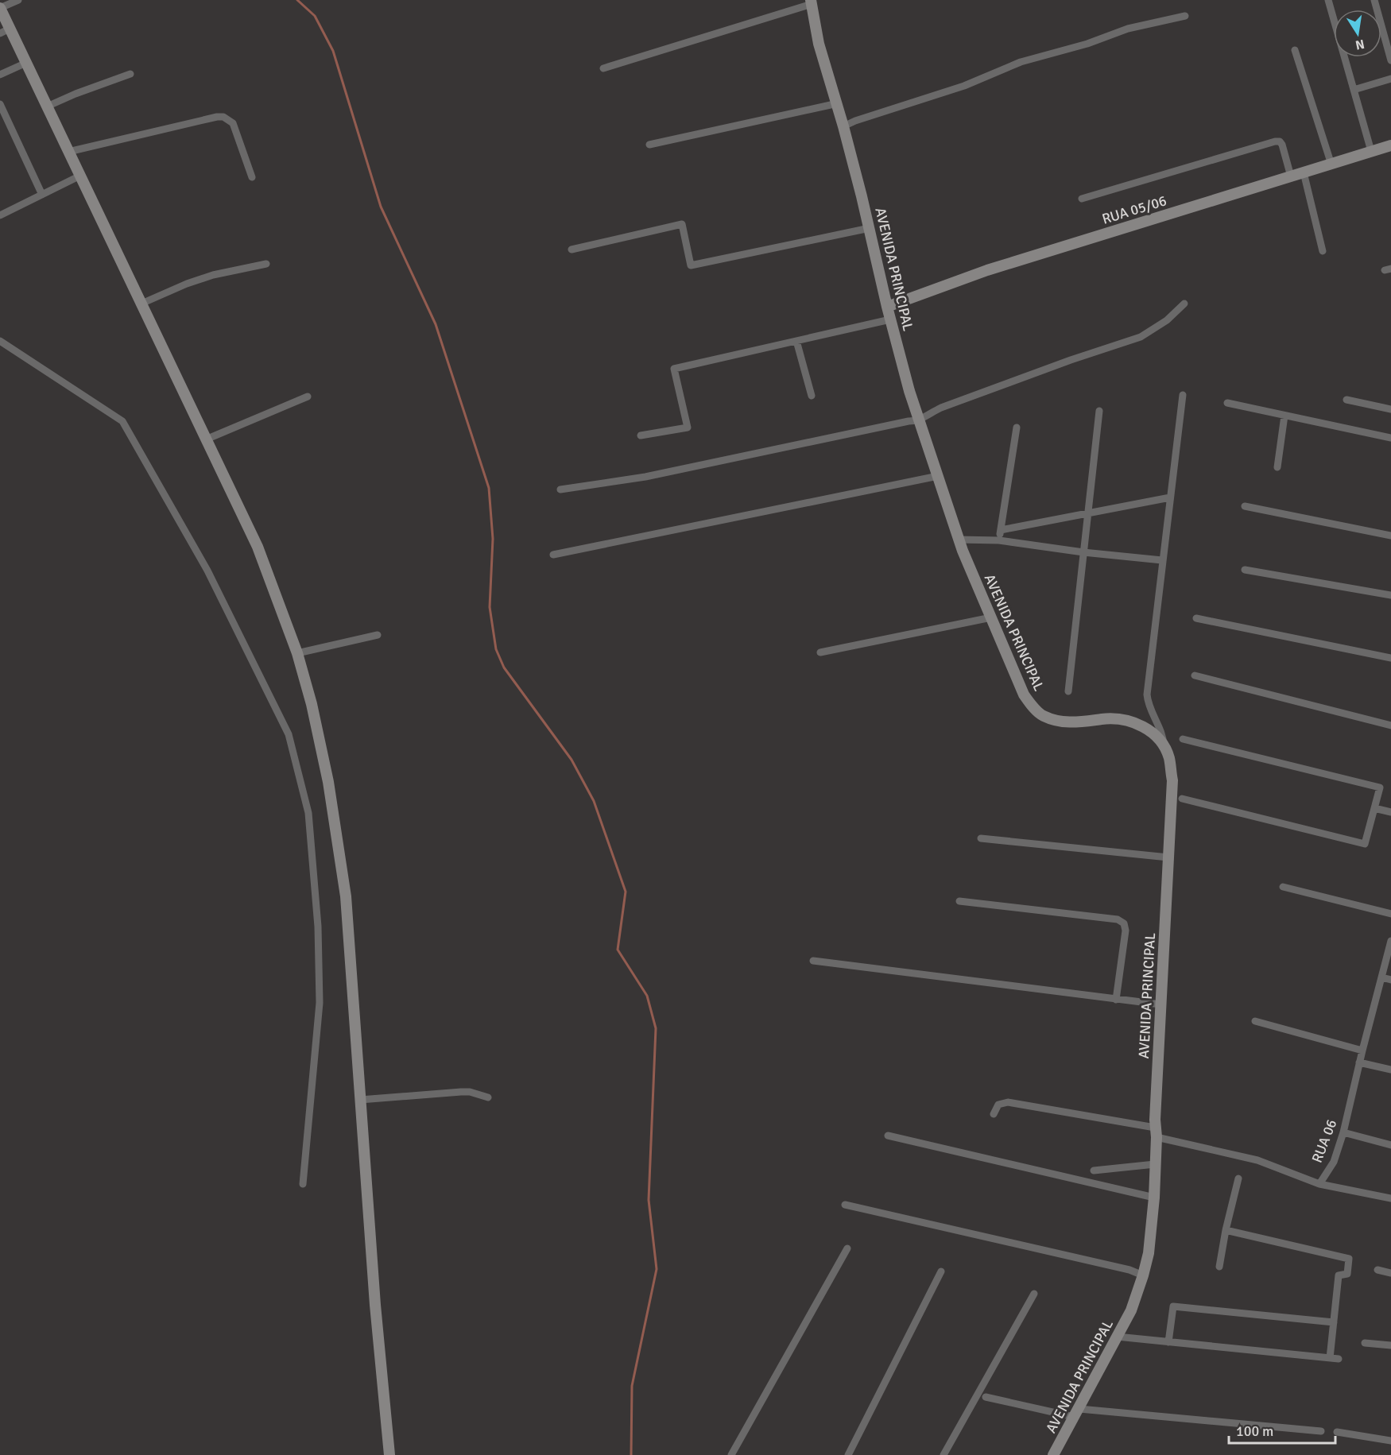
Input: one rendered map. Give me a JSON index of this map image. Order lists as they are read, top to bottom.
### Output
{
  "streets": {
    "street": ["RUA 05/06", "AVENIDA PRINCIPAL", "RUA 06"]
  },
  "crossings": [
    ["RUA 05/06", "AVENIDA PRINCIPAL"],
    ["AVENIDA PRINCIPAL", "RUA 06"]
  ],
  "scale_bar": "100 m",
  "north": "bottom"
}
